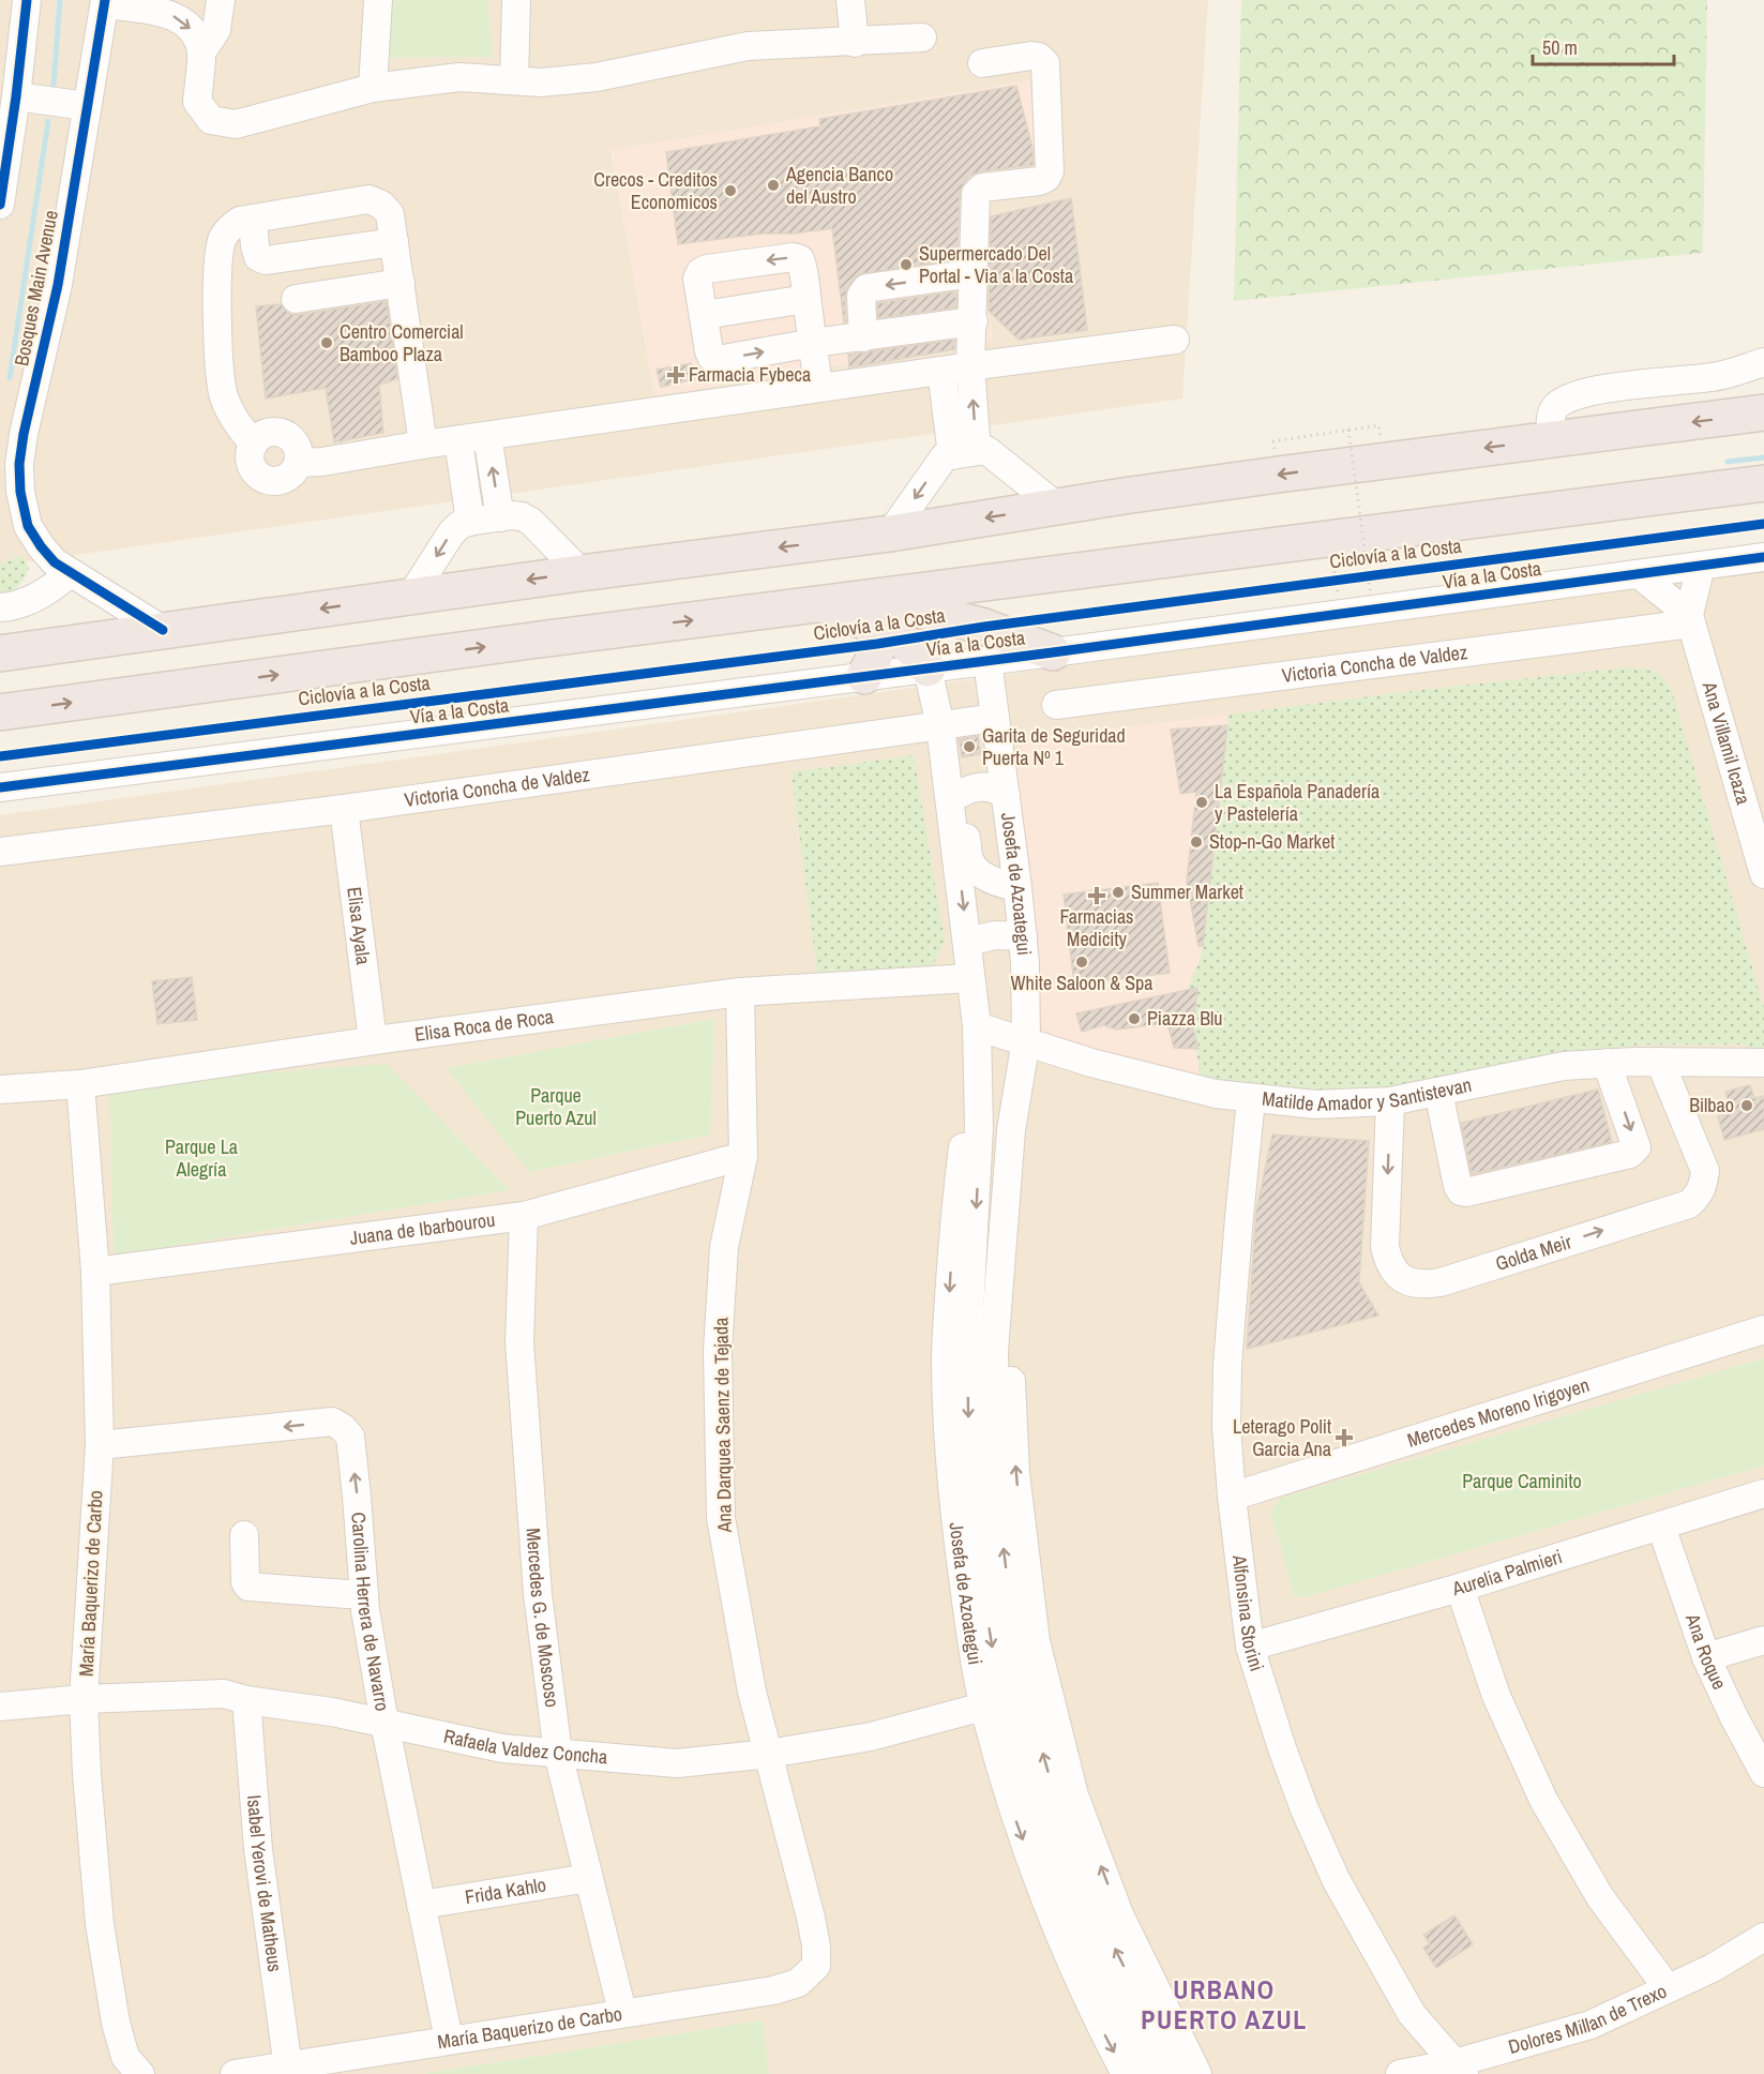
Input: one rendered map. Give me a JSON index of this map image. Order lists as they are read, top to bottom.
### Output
{
  "streets": {
    "street": [
      "Bosques Main Avenue",
      "Vía a la Costa",
      "Victoria Concha de Valdez",
      "Ana Villamil Icaza",
      "Josefa de Azoategui",
      "Elisa Ayala",
      "Elisa Roca de Roca",
      "Matilde Amador y Santistevan",
      "Juana de Ibarbourou",
      "Golda Meir",
      "Mercedes Moreno Irigoyen",
      "Ana Darquea Saenz de Tejada",
      "Aurelia Palmieri",
      "María Baquerizo de Carbo",
      "Carolina Herrera de Navarro",
      "Alfonsina Storini",
      "Mercedes G. de Moscoso",
      "Ana Roque",
      "Rafaela Valdez Concha",
      "Isabel Yerovi de Matheus",
      "Frida Kahlo",
      "Dolores Millan de Trexo"
    ],
    "cycle path": ["Ciclovía a la Costa"]
  },
  "crossings": [
    ["Vía a la Costa", "Ana Villamil Icaza"],
    ["Vía a la Costa", "Josefa de Azoategui"],
    ["Victoria Concha de Valdez", "Ana Villamil Icaza"],
    ["Victoria Concha de Valdez", "Josefa de Azoategui"],
    ["Victoria Concha de Valdez", "Elisa Ayala"],
    ["Josefa de Azoategui", "Elisa Roca de Roca"],
    ["Josefa de Azoategui", "Matilde Amador y Santistevan"],
    ["Josefa de Azoategui", "Rafaela Valdez Concha"],
    ["Elisa Ayala", "Elisa Roca de Roca"],
    ["Elisa Roca de Roca", "Ana Darquea Saenz de Tejada"],
    ["Elisa Roca de Roca", "María Baquerizo de Carbo"],
    ["Matilde Amador y Santistevan", "Golda Meir"],
    ["Matilde Amador y Santistevan", "Alfonsina Storini"],
    ["Juana de Ibarbourou", "Ana Darquea Saenz de Tejada"],
    ["Juana de Ibarbourou", "María Baquerizo de Carbo"],
    ["Juana de Ibarbourou", "Mercedes G. de Moscoso"],
    ["Mercedes Moreno Irigoyen", "Alfonsina Storini"],
    ["Ana Darquea Saenz de Tejada", "María Baquerizo de Carbo"],
    ["Ana Darquea Saenz de Tejada", "Rafaela Valdez Concha"],
    ["Aurelia Palmieri", "Alfonsina Storini"],
    ["Aurelia Palmieri", "Ana Roque"],
    ["María Baquerizo de Carbo", "Carolina Herrera de Navarro"],
    ["María Baquerizo de Carbo", "Mercedes G. de Moscoso"],
    ["María Baquerizo de Carbo", "Rafaela Valdez Concha"],
    ["María Baquerizo de Carbo", "Isabel Yerovi de Matheus"],
    ["Carolina Herrera de Navarro", "Rafaela Valdez Concha"],
    ["Carolina Herrera de Navarro", "Frida Kahlo"],
    ["Alfonsina Storini", "Dolores Millan de Trexo"],
    ["Mercedes G. de Moscoso", "Rafaela Valdez Concha"],
    ["Mercedes G. de Moscoso", "Frida Kahlo"],
    ["Rafaela Valdez Concha", "Isabel Yerovi de Matheus"]
  ],
  "districts": ["URBANO PUERTO AZUL"],
  "parks": ["Parque Puerto Azul", "Parque La Alegría", "Parque Caminito"],
  "places": {
    "other": [
      "Agencia Banco del Austro",
      "Crecos - Creditos Economicos",
      "Supermercado Del Portal - Via a la Costa",
      "Centro Comercial Bamboo Plaza",
      "Garita de Seguridad Puerta Nº 1",
      "La Española Panadería y Pastelería",
      "Stop-n-Go Market",
      "Summer Market",
      "White Saloon & Spa",
      "Piazza Blu",
      "Bilbao"
    ],
    "health": ["Farmacia Fybeca", "Farmacias Medicity", "Leterago Polit Garcia Ana"]
  },
  "scale_bar": "50 m"
}
